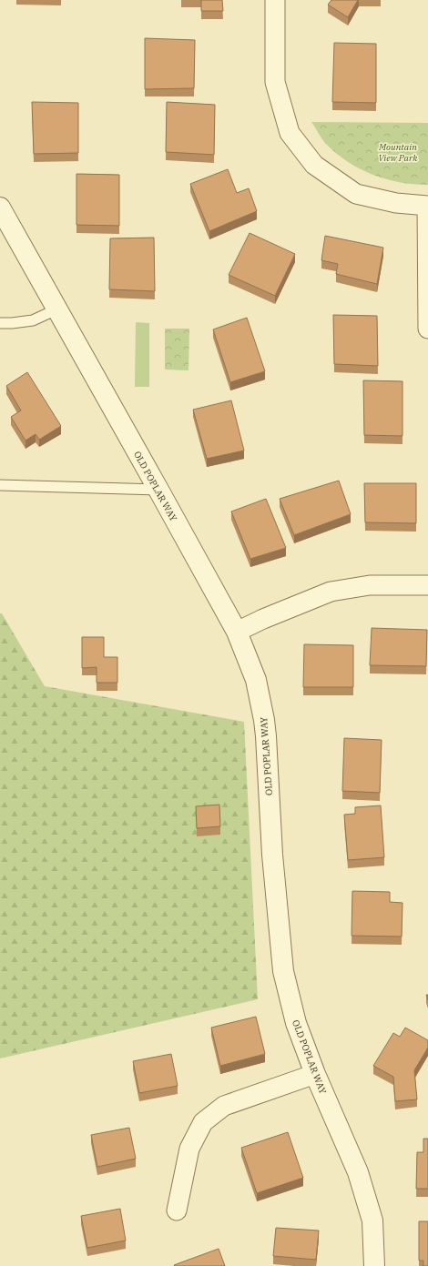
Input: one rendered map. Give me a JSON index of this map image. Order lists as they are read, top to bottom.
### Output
{
  "streets": {
    "street": ["OLD POPLAR WAY"]
  },
  "parks": ["Mountain View Park"]
}
